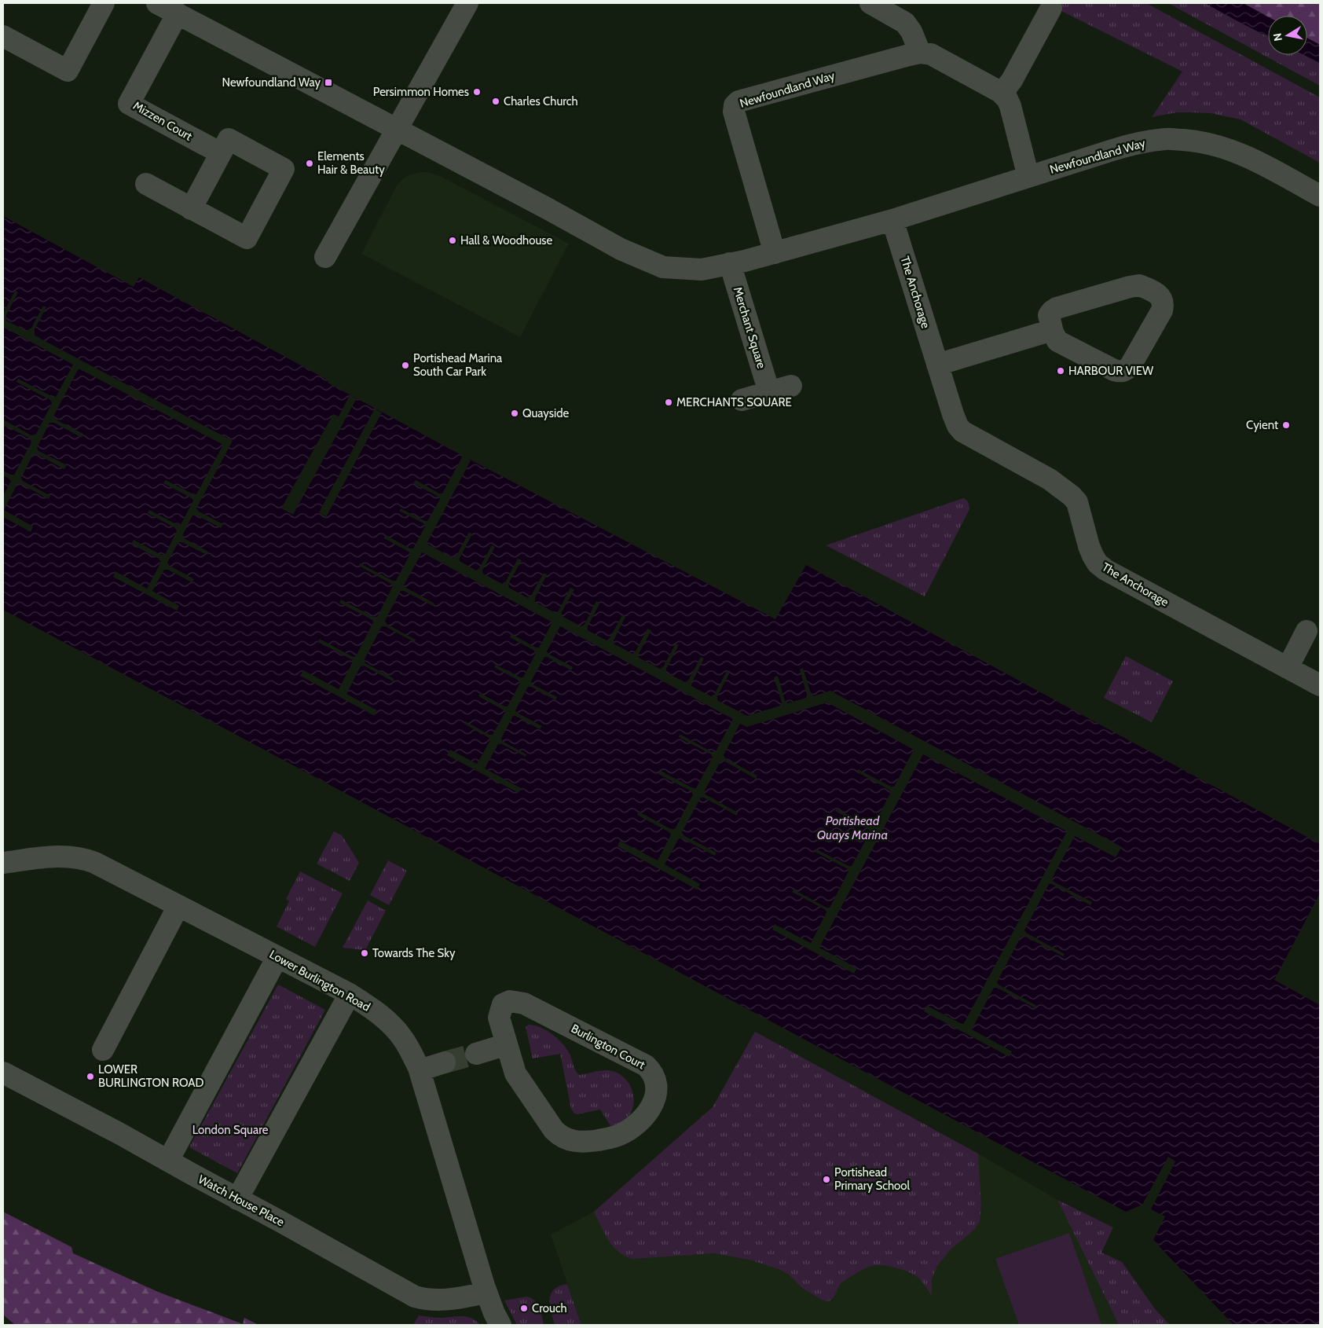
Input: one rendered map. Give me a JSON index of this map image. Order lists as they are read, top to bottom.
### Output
{
  "streets": {
    "street": [
      "Newfoundland Way",
      "Mizzen Court",
      "The Anchorage",
      "Merchant Square",
      "Lower Burlington Road",
      "Burlington Court",
      "Watch House Place"
    ]
  },
  "crossings": [
    ["Newfoundland Way", "Mizzen Court"],
    ["Newfoundland Way", "The Anchorage"],
    ["Newfoundland Way", "Merchant Square"],
    ["Lower Burlington Road", "Watch House Place"]
  ],
  "water": ["Portishead Quays Marina"],
  "parks": ["London Square"],
  "places": {
    "transit": ["Newfoundland Way"],
    "other": [
      "Persimmon Homes",
      "Charles Church",
      "Elements Hair & Beauty",
      "Hall & Woodhouse",
      "Portishead Marina South Car Park",
      "HARBOUR VIEW",
      "MERCHANTS SQUARE",
      "Quayside",
      "Cyient",
      "Towards The Sky",
      "LOWER BURLINGTON ROAD",
      "Portishead Primary School",
      "Crouch"
    ]
  },
  "north": "left"
}
